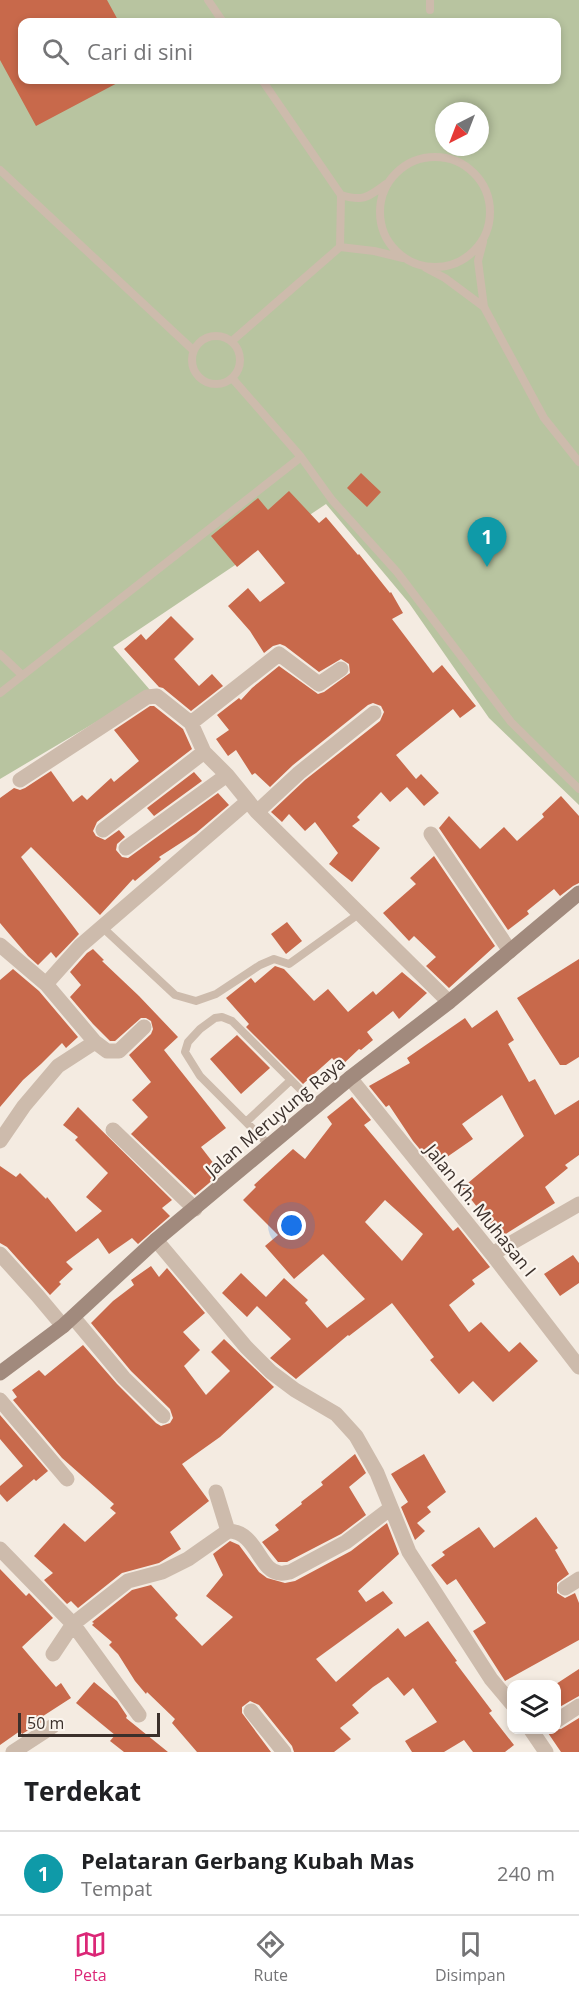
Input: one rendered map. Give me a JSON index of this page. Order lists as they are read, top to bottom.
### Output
{
  "streets": {
    "main road": ["Jalan Meruyung Raya"],
    "street": ["Jalan Kh. Muhasan I"]
  },
  "crossings": [
    ["Jalan Meruyung Raya", "Jalan Kh. Muhasan I"]
  ],
  "scale_bar": "50 m",
  "north": "bottom left",
  "page": {
    "search": "Cari di sini",
    "pins": "1",
    "scale": "50 m",
    "heading": "Terdekat",
    "list": [
      {
        "mark": "1",
        "name": "Pelataran Gerbang Kubah Mas",
        "note": "Tempat",
        "value": "240 m"
      }
    ],
    "nav": ["Peta", "Rute", "Disimpan"]
  }
}
